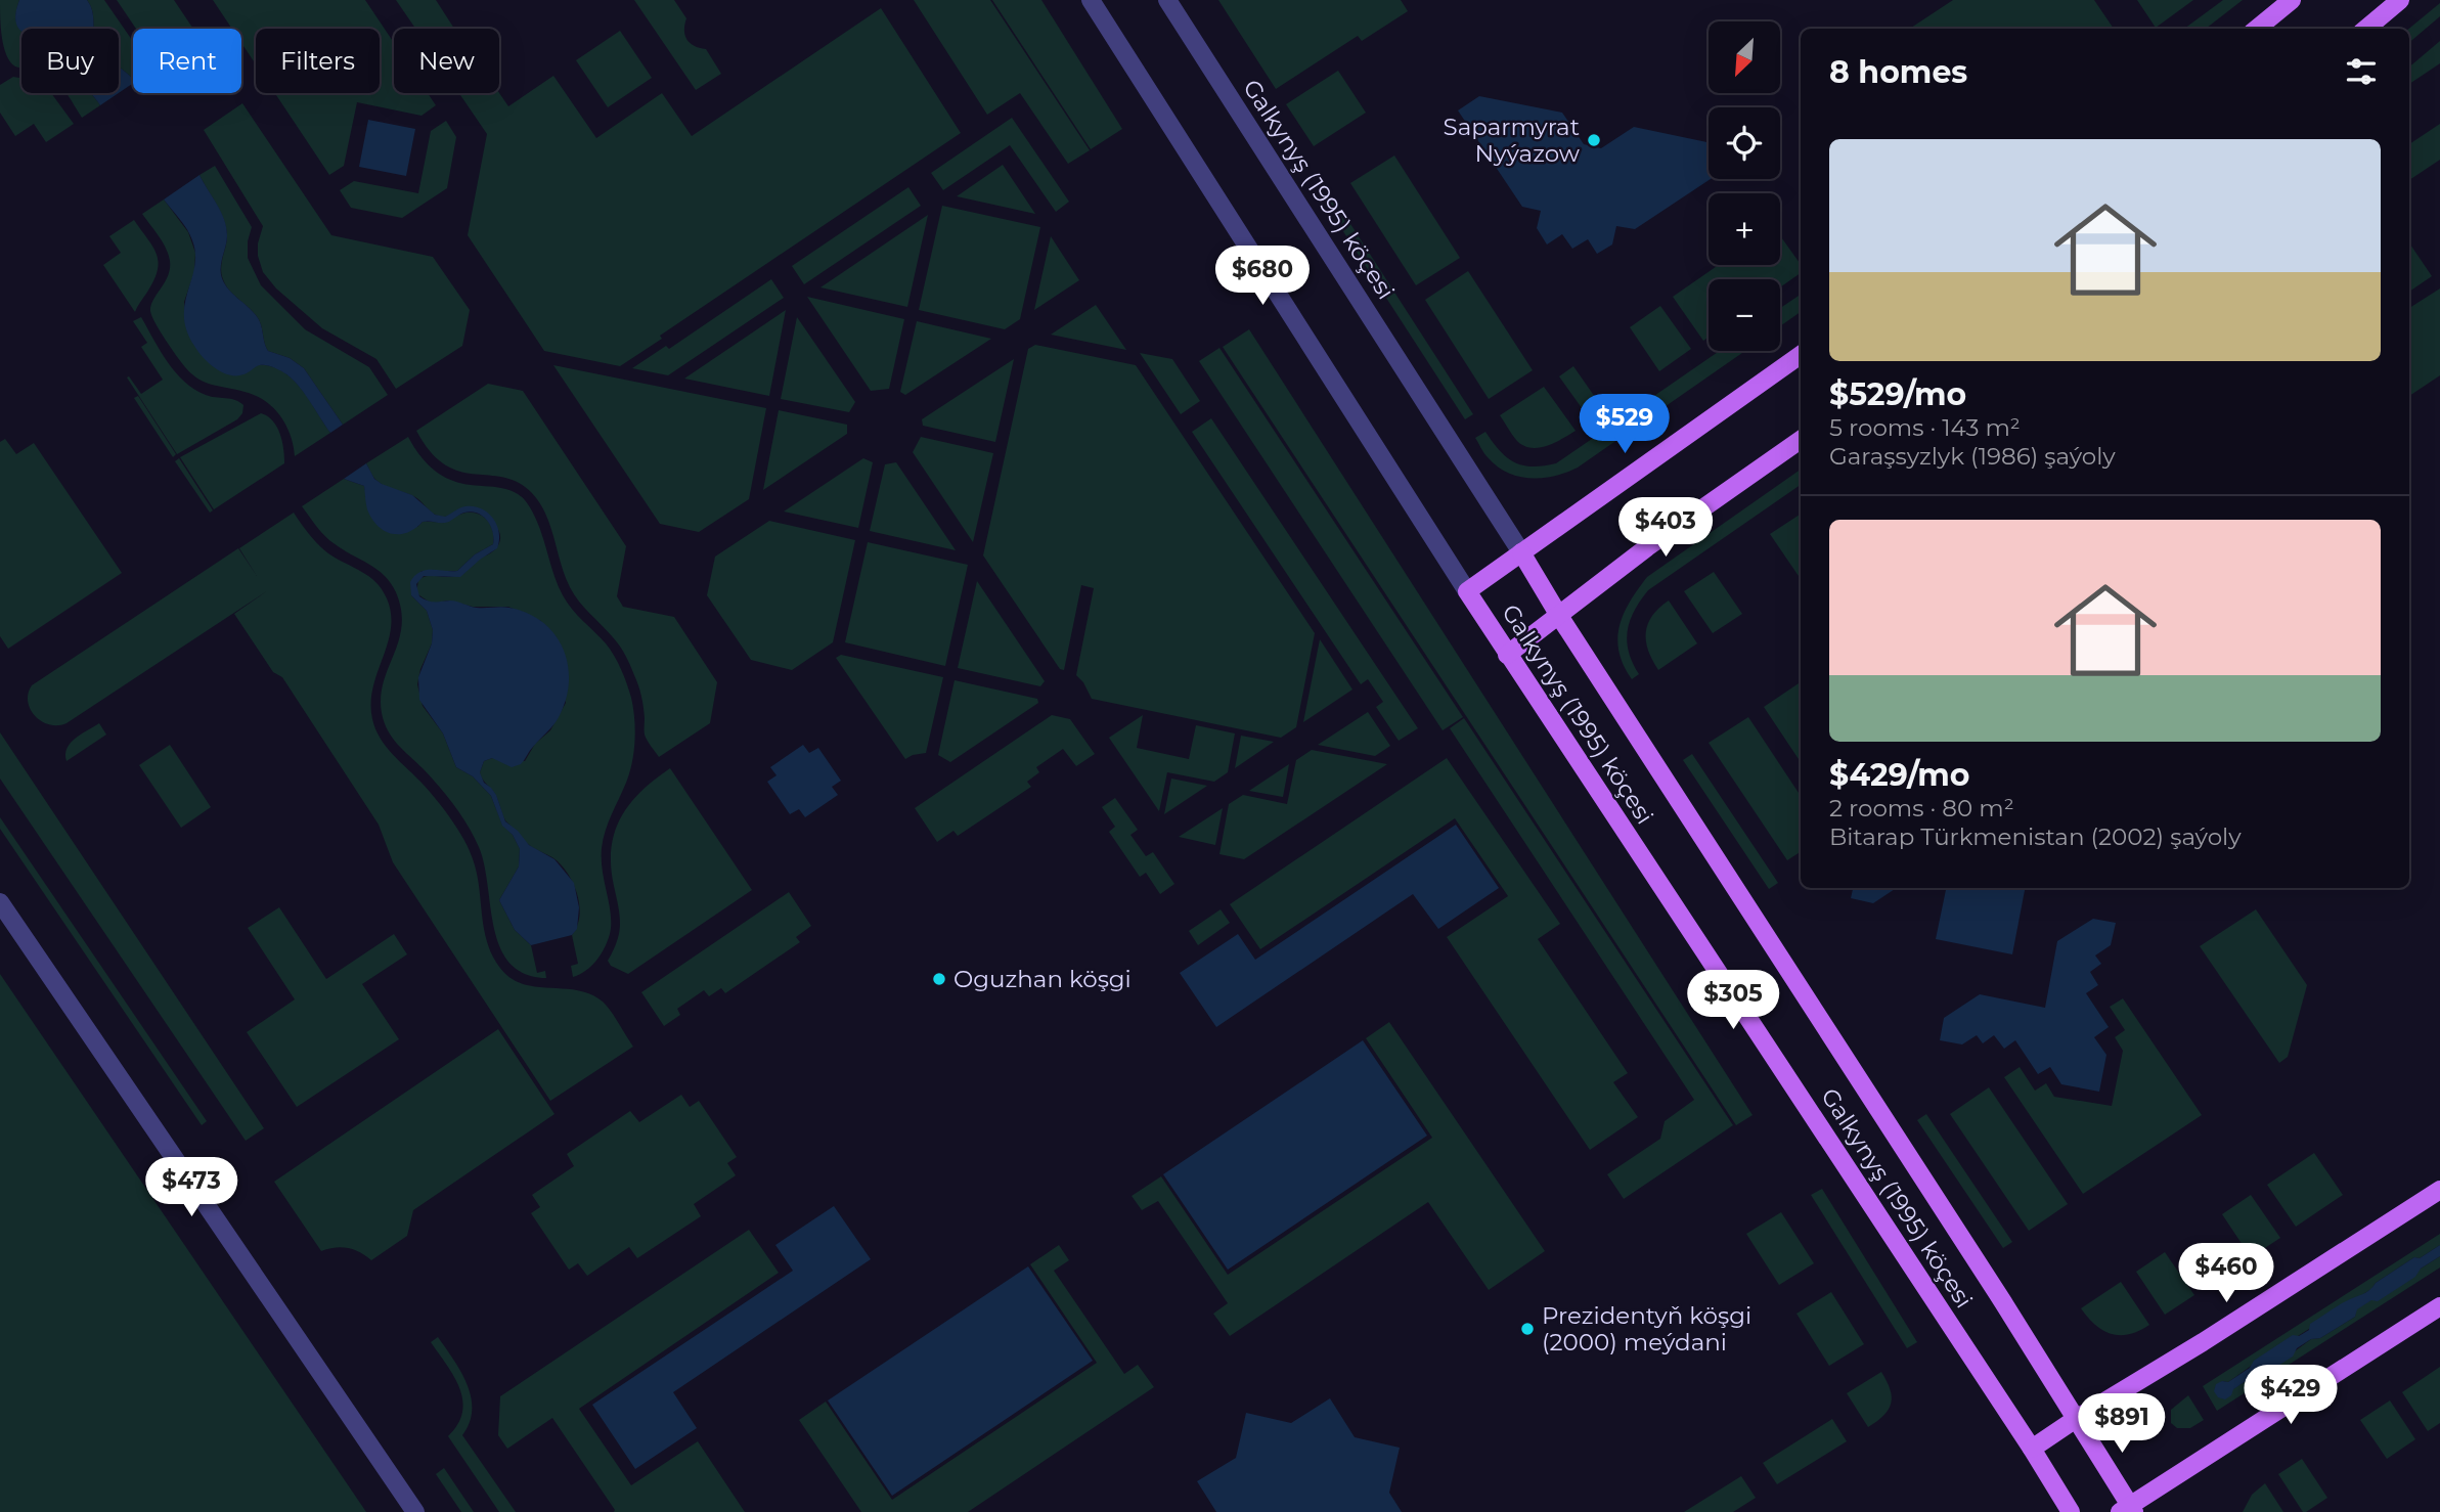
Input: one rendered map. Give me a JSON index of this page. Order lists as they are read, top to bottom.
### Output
{
  "streets": {
    "main road": ["Galkynyş (1995) köçesi"]
  },
  "places": ["Saparmyrat Nyýazow", "Oguzhan köşgi", "Prezidentyň köşgi (2000) meýdani"],
  "north": "bottom left",
  "page": {
    "map_buttons": ["+", "−"],
    "chip": [
      "Buy",
      "Rent",
      "Filters",
      "New"
    ],
    "heading": "8 homes",
    "list": [
      {
        "name": "$529/mo",
        "note": "5 rooms · 143 m² · Garaşsyzlyk (1986) şaýoly"
      },
      {
        "name": "$429/mo",
        "note": "2 rooms · 80 m² · Bitarap Türkmenistan (2002) şaýoly"
      }
    ],
    "price": [
      "$680",
      "$529",
      "$403",
      "$305",
      "$473",
      "$460",
      "$429",
      "$891"
    ]
  }
}
